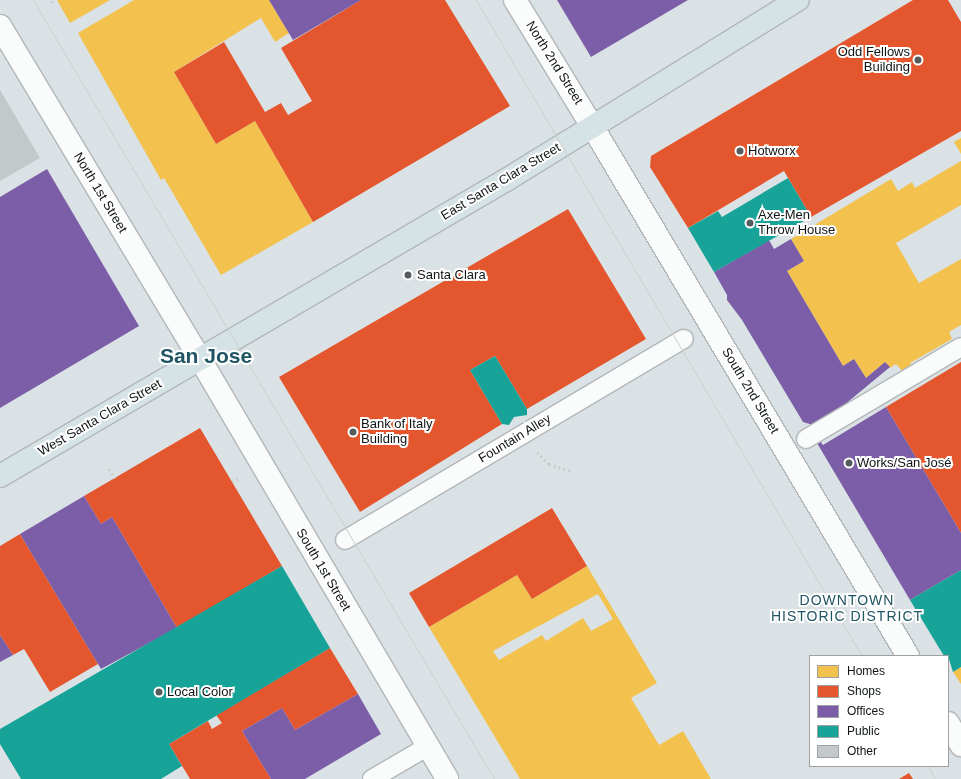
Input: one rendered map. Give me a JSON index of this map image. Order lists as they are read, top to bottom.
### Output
{
  "streets": {
    "main road": ["East Santa Clara Street", "West Santa Clara Street"],
    "street": [
      "North 2nd Street",
      "North 1st Street",
      "South 2nd Street",
      "Fountain Alley",
      "South 1st Street"
    ]
  },
  "crossings": [
    ["North 2nd Street", "East Santa Clara Street"],
    ["North 2nd Street", "South 2nd Street"],
    ["East Santa Clara Street", "North 1st Street"],
    ["East Santa Clara Street", "South 2nd Street"],
    ["East Santa Clara Street", "West Santa Clara Street"],
    ["East Santa Clara Street", "South 1st Street"],
    ["North 1st Street", "West Santa Clara Street"],
    ["North 1st Street", "South 1st Street"],
    ["West Santa Clara Street", "South 1st Street"]
  ],
  "districts": ["San Jose", "DOWNTOWN HISTORIC DISTRICT"],
  "places": [
    "Odd Fellows Building",
    "Hotworx",
    "Axe-Men Throw House",
    "Santa Clara",
    "Bank of Italy Building",
    "Works/San José",
    "Local Color"
  ],
  "legend": [
    "Homes",
    "Shops",
    "Offices",
    "Public",
    "Other"
  ]
}
